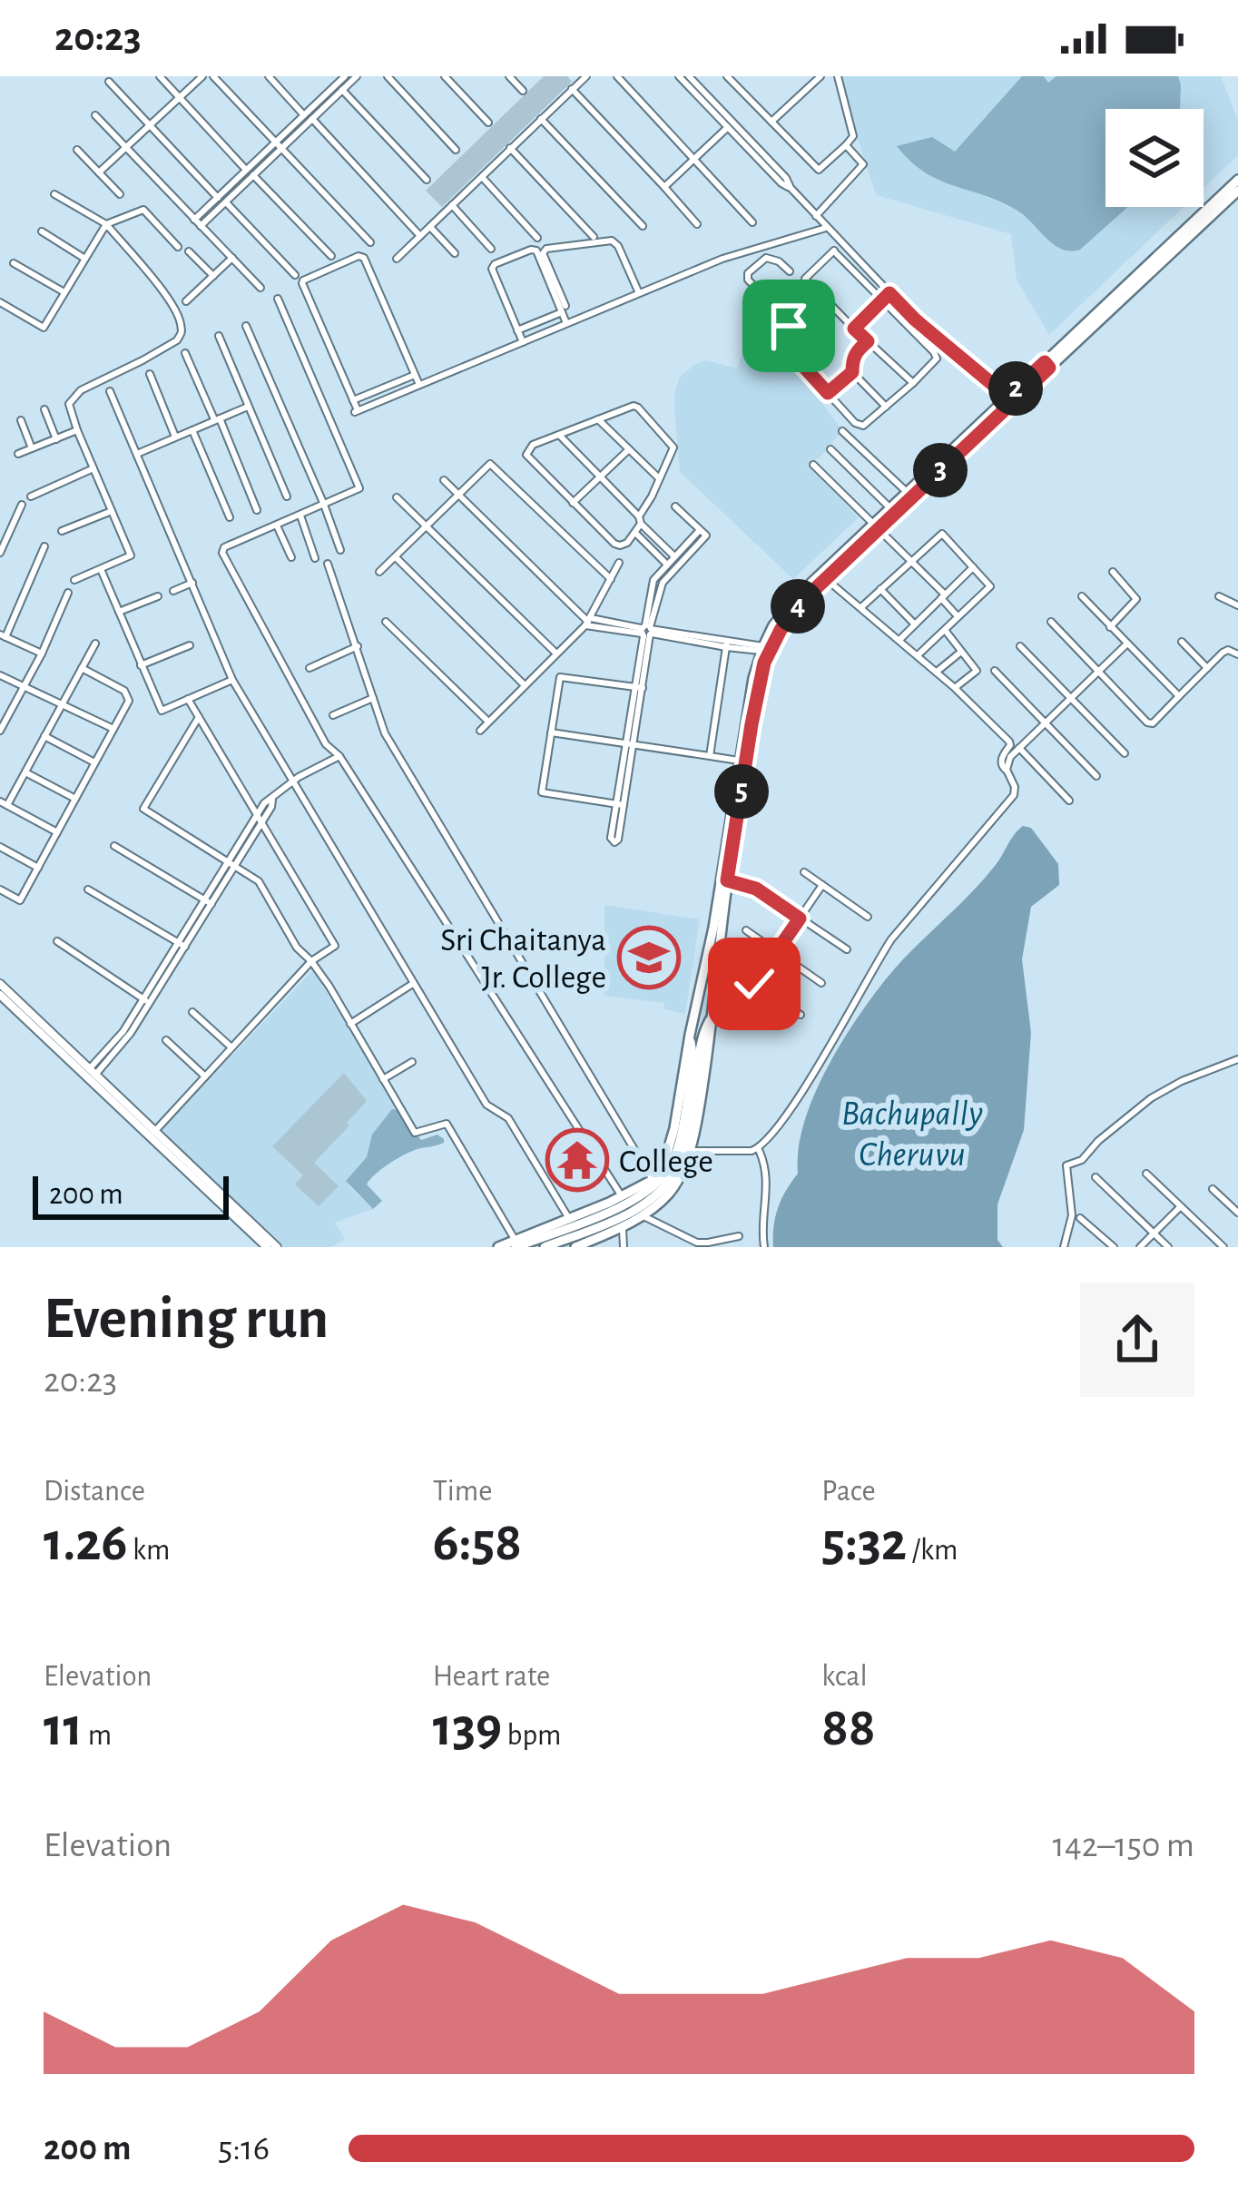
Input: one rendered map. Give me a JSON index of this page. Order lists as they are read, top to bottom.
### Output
{
  "water": ["Bachupally Cheruvu"],
  "places": {
    "school or university": ["Sri Chaitanya Jr. College"],
    "temple": ["College"]
  },
  "scale_bar": "200 m",
  "page": {
    "status": "20:23",
    "pins": [
      "2",
      "3",
      "4",
      "5"
    ],
    "scale": "200 m",
    "heading": ["Evening run", "20:23"],
    "stats": [
      ["Distance", "1.26 km"],
      ["Time", "6:58"],
      ["Pace", "5:32 /km"],
      ["Elevation", "11 m"],
      ["Heart rate", "139 bpm"],
      ["kcal", "88"]
    ],
    "chart": ["Elevation", "142–150 m"],
    "list": [
      {
        "name": "200 m",
        "note": "5:16"
      }
    ]
  }
}
